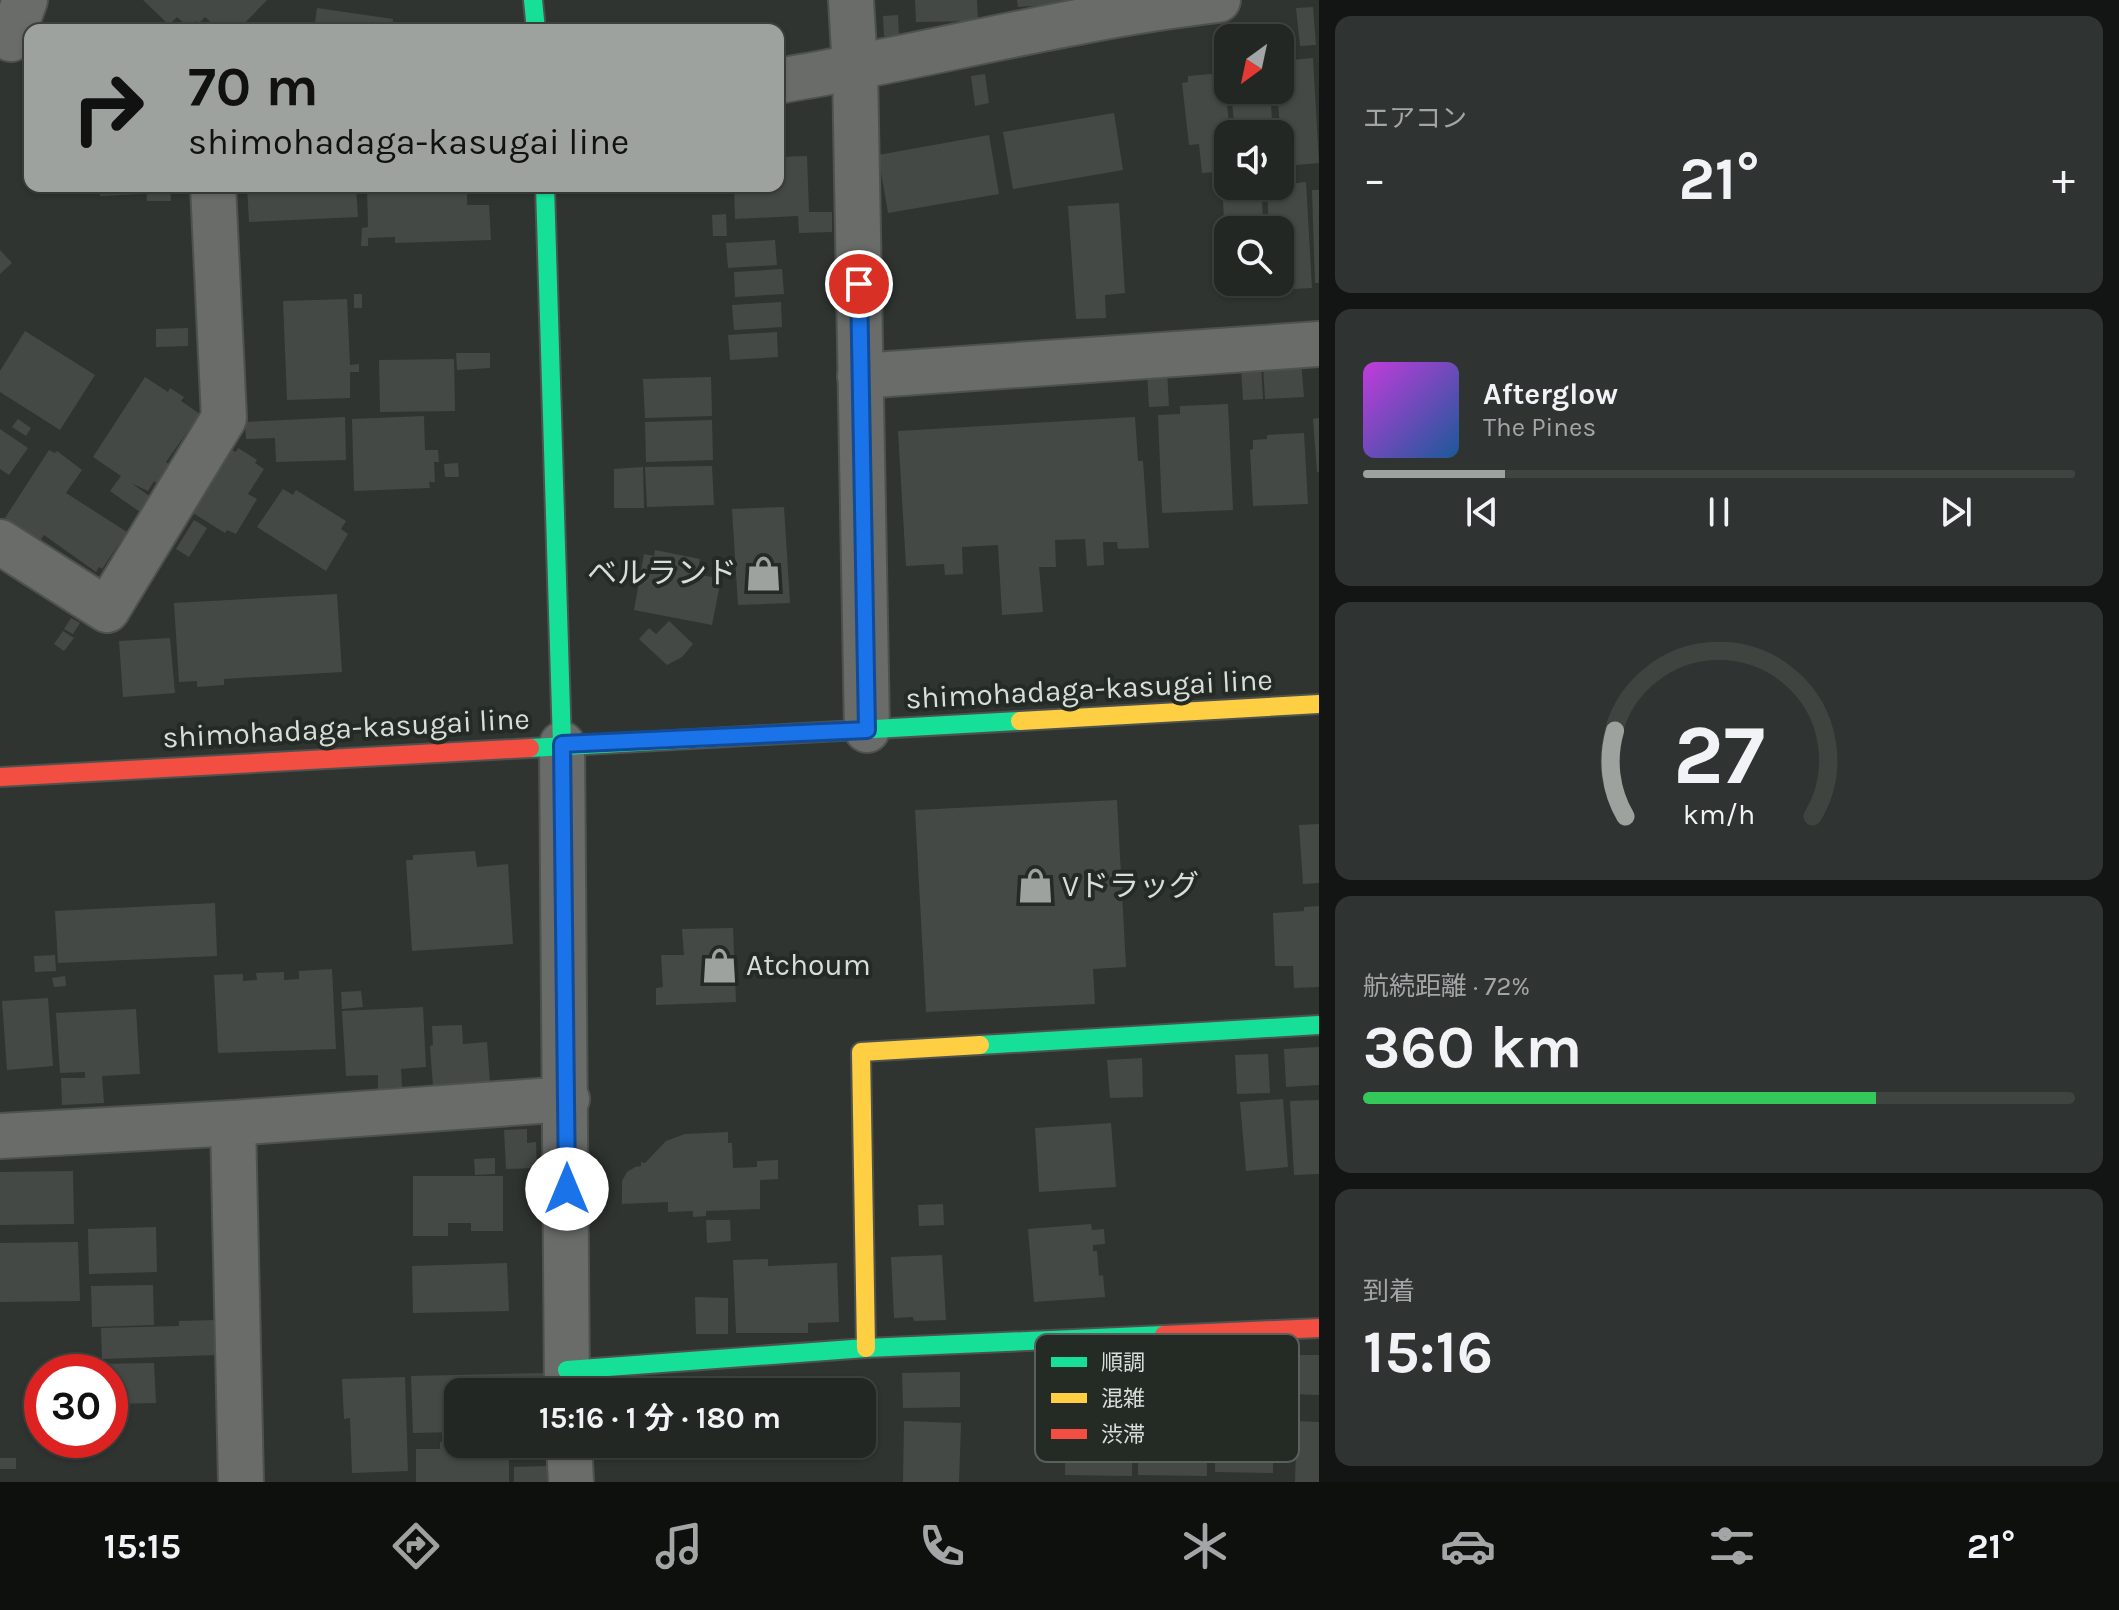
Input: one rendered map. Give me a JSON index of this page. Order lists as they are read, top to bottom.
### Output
{
  "streets": {
    "street": ["shimohadaga-kasugai line"]
  },
  "places": {
    "shop": ["ベルランド", "Vドラッグ", "Atchoum"]
  },
  "legend": ["順調", "混雑", "渋滞"],
  "north": "bottom left",
  "page": {
    "tile": [
      "エアコン",
      ["航続距離 · 72%", "360 km"],
      ["到着", "15:16"]
    ],
    "turn": ["70 m", "shimohadaga-kasugai line"],
    "heat": ["−", "21°", "+"],
    "song": ["Afterglow", "The Pines"],
    "limit": "30",
    "trip": "15:16 · 1 分 · 180 m",
    "tabs": ["15:15", "21°"],
    "gauge": ["27", "km/h"]
  }
}
